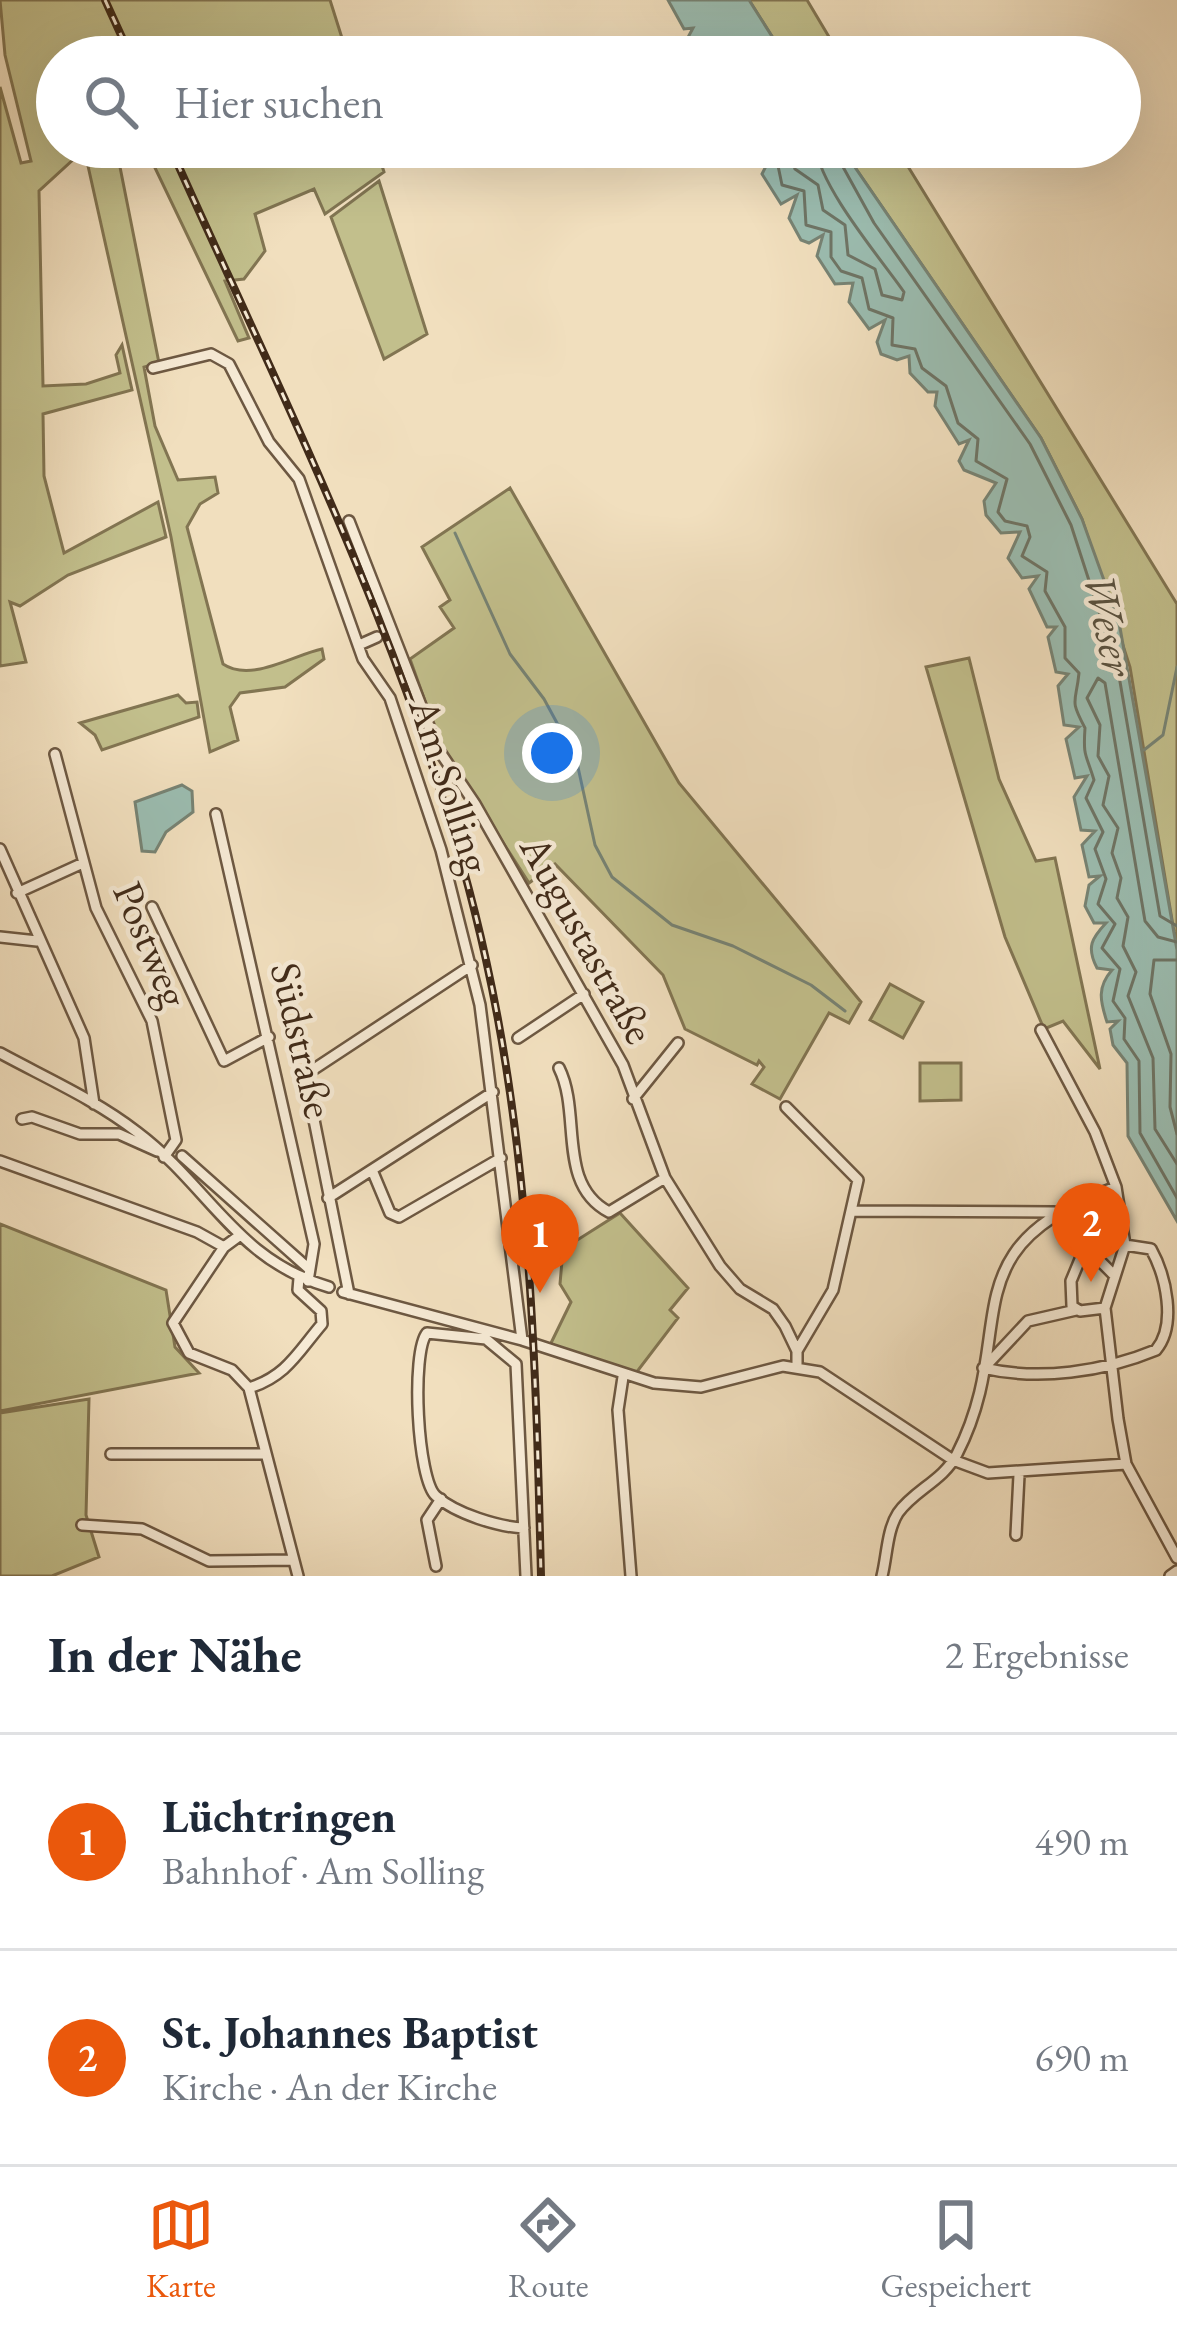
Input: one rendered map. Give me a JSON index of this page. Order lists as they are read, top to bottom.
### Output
{
  "streets": {
    "street": [
      "Am Solling",
      "Augustastraße",
      "Postweg",
      "Südstraße"
    ]
  },
  "water": ["Weser"],
  "page": {
    "search": "Hier suchen",
    "pins": ["2", "1"],
    "heading": ["In der Nähe", "2 Ergebnisse"],
    "list": [
      {
        "mark": "1",
        "name": "Lüchtringen",
        "note": "Bahnhof · Am Solling",
        "value": "490 m"
      },
      {
        "mark": "2",
        "name": "St. Johannes Baptist",
        "note": "Kirche · An der Kirche",
        "value": "690 m"
      }
    ],
    "nav": ["Karte", "Route", "Gespeichert"]
  }
}
